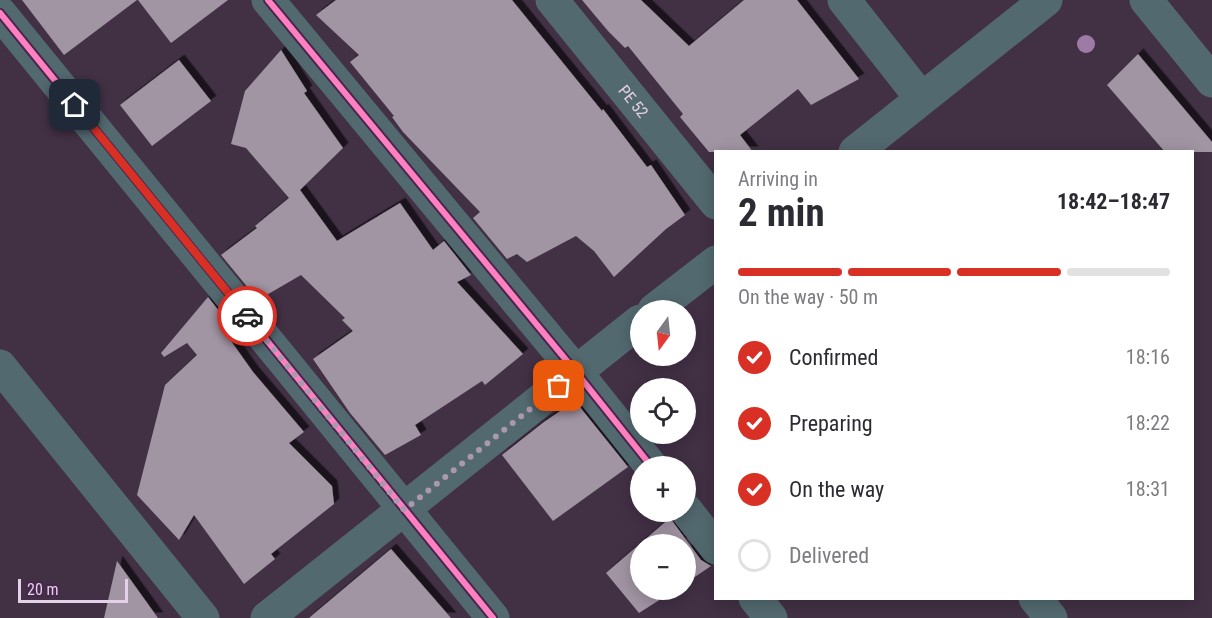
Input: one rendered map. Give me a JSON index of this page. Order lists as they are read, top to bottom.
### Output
{
  "streets": {
    "street": ["PE 52"]
  },
  "scale_bar": "20 m",
  "north": "bottom",
  "page": {
    "heading": ["2 min", "Arriving in", "18:42–18:47"],
    "bar": "On the way · 50 m",
    "map_buttons": ["+", "−"],
    "list": [
      ["Confirmed", "18:16"],
      ["Preparing", "18:22"],
      ["On the way", "18:31"],
      "Delivered"
    ],
    "scale": "20 m"
  }
}
